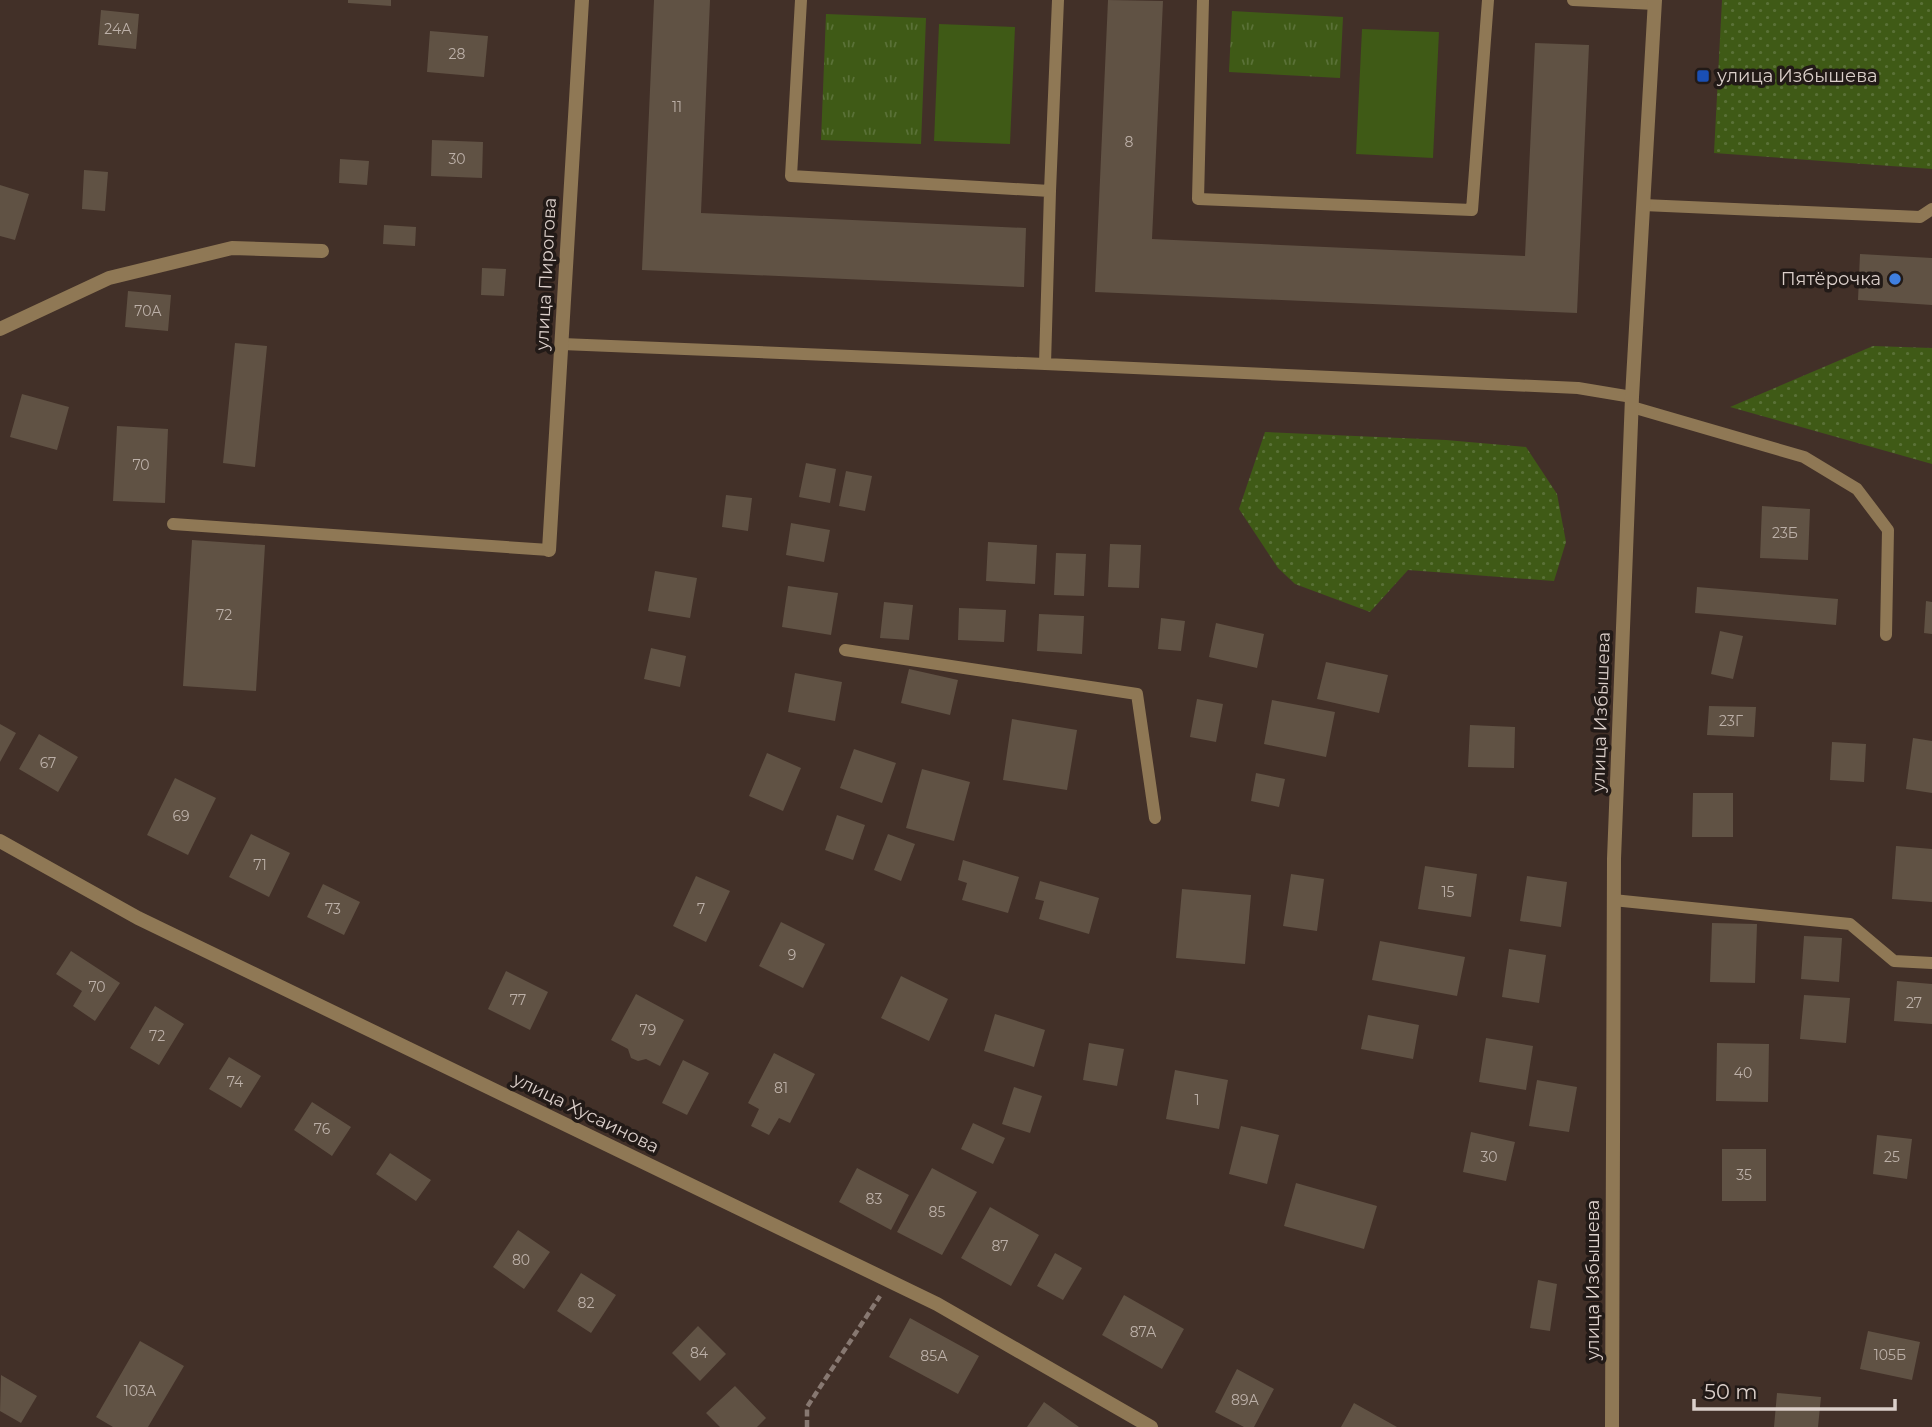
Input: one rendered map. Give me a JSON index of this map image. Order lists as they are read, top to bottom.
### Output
{
  "streets": {
    "street": ["улица Пирогова", "улица Избышева", "улица Хусаинова"]
  },
  "places": {
    "transit": ["улица Избышева"],
    "other": ["Пятёрочка"]
  },
  "house_numbers": [
    "24А",
    "28",
    "11",
    "8",
    "30",
    "70А",
    "70",
    "23Б",
    "72",
    "23Г",
    "67",
    "69",
    "71",
    "15",
    "73",
    "7",
    "9",
    "70",
    "77",
    "27",
    "79",
    "72",
    "40",
    "74",
    "81",
    "1",
    "76",
    "30",
    "25",
    "35",
    "83",
    "85",
    "87",
    "80",
    "82",
    "87А",
    "84",
    "105Б",
    "85А",
    "103А",
    "89А"
  ],
  "scale_bar": "50 m"
}
